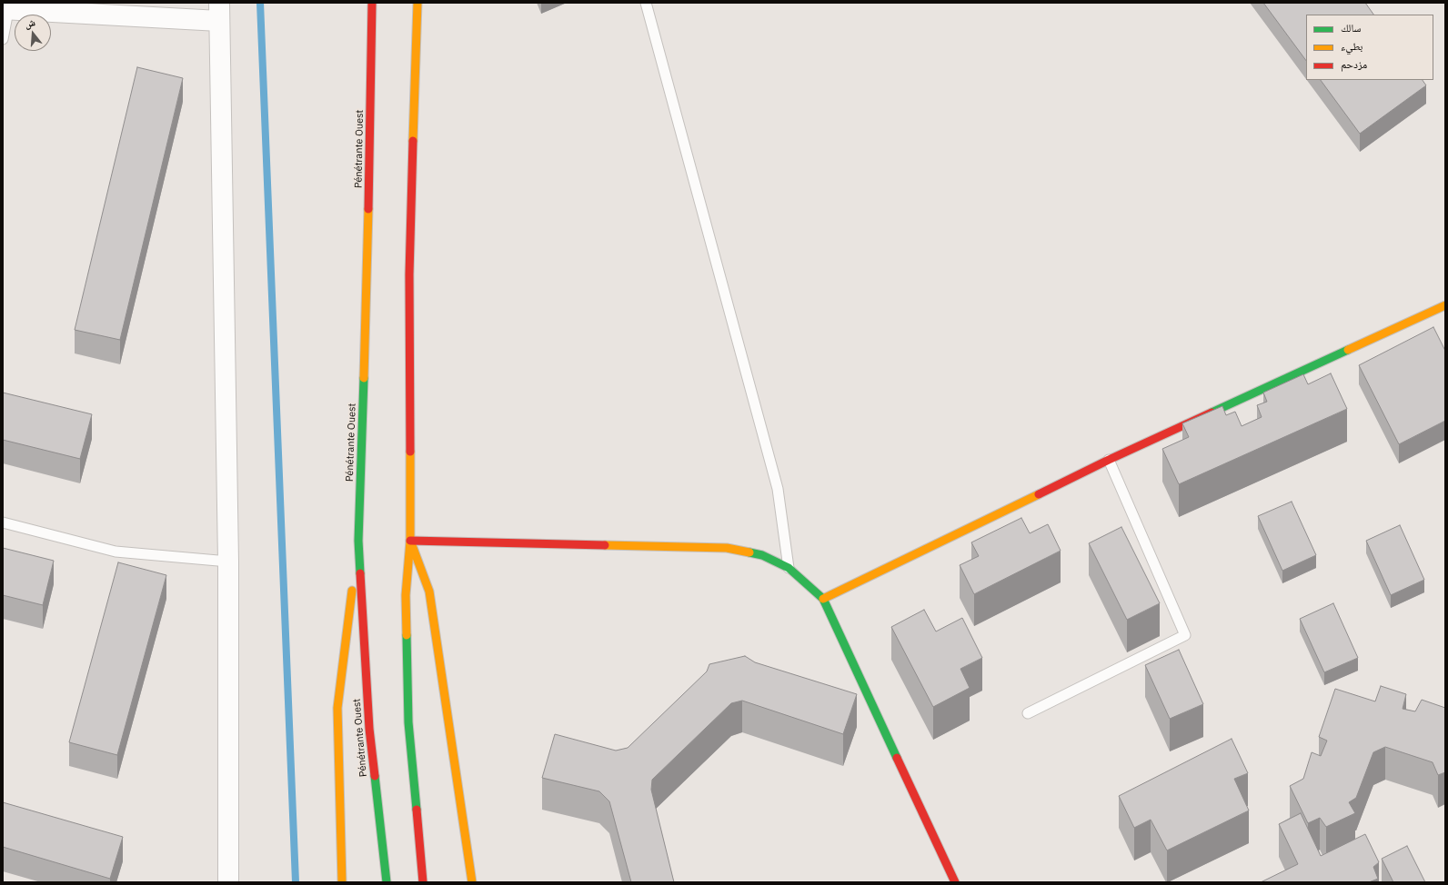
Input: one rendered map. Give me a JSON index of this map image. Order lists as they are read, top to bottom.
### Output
{
  "streets": {
    "main road": ["Pénétrante Ouest"]
  },
  "legend": ["سالك", "بطيء", "مزدحم"],
  "north": "top"
}
